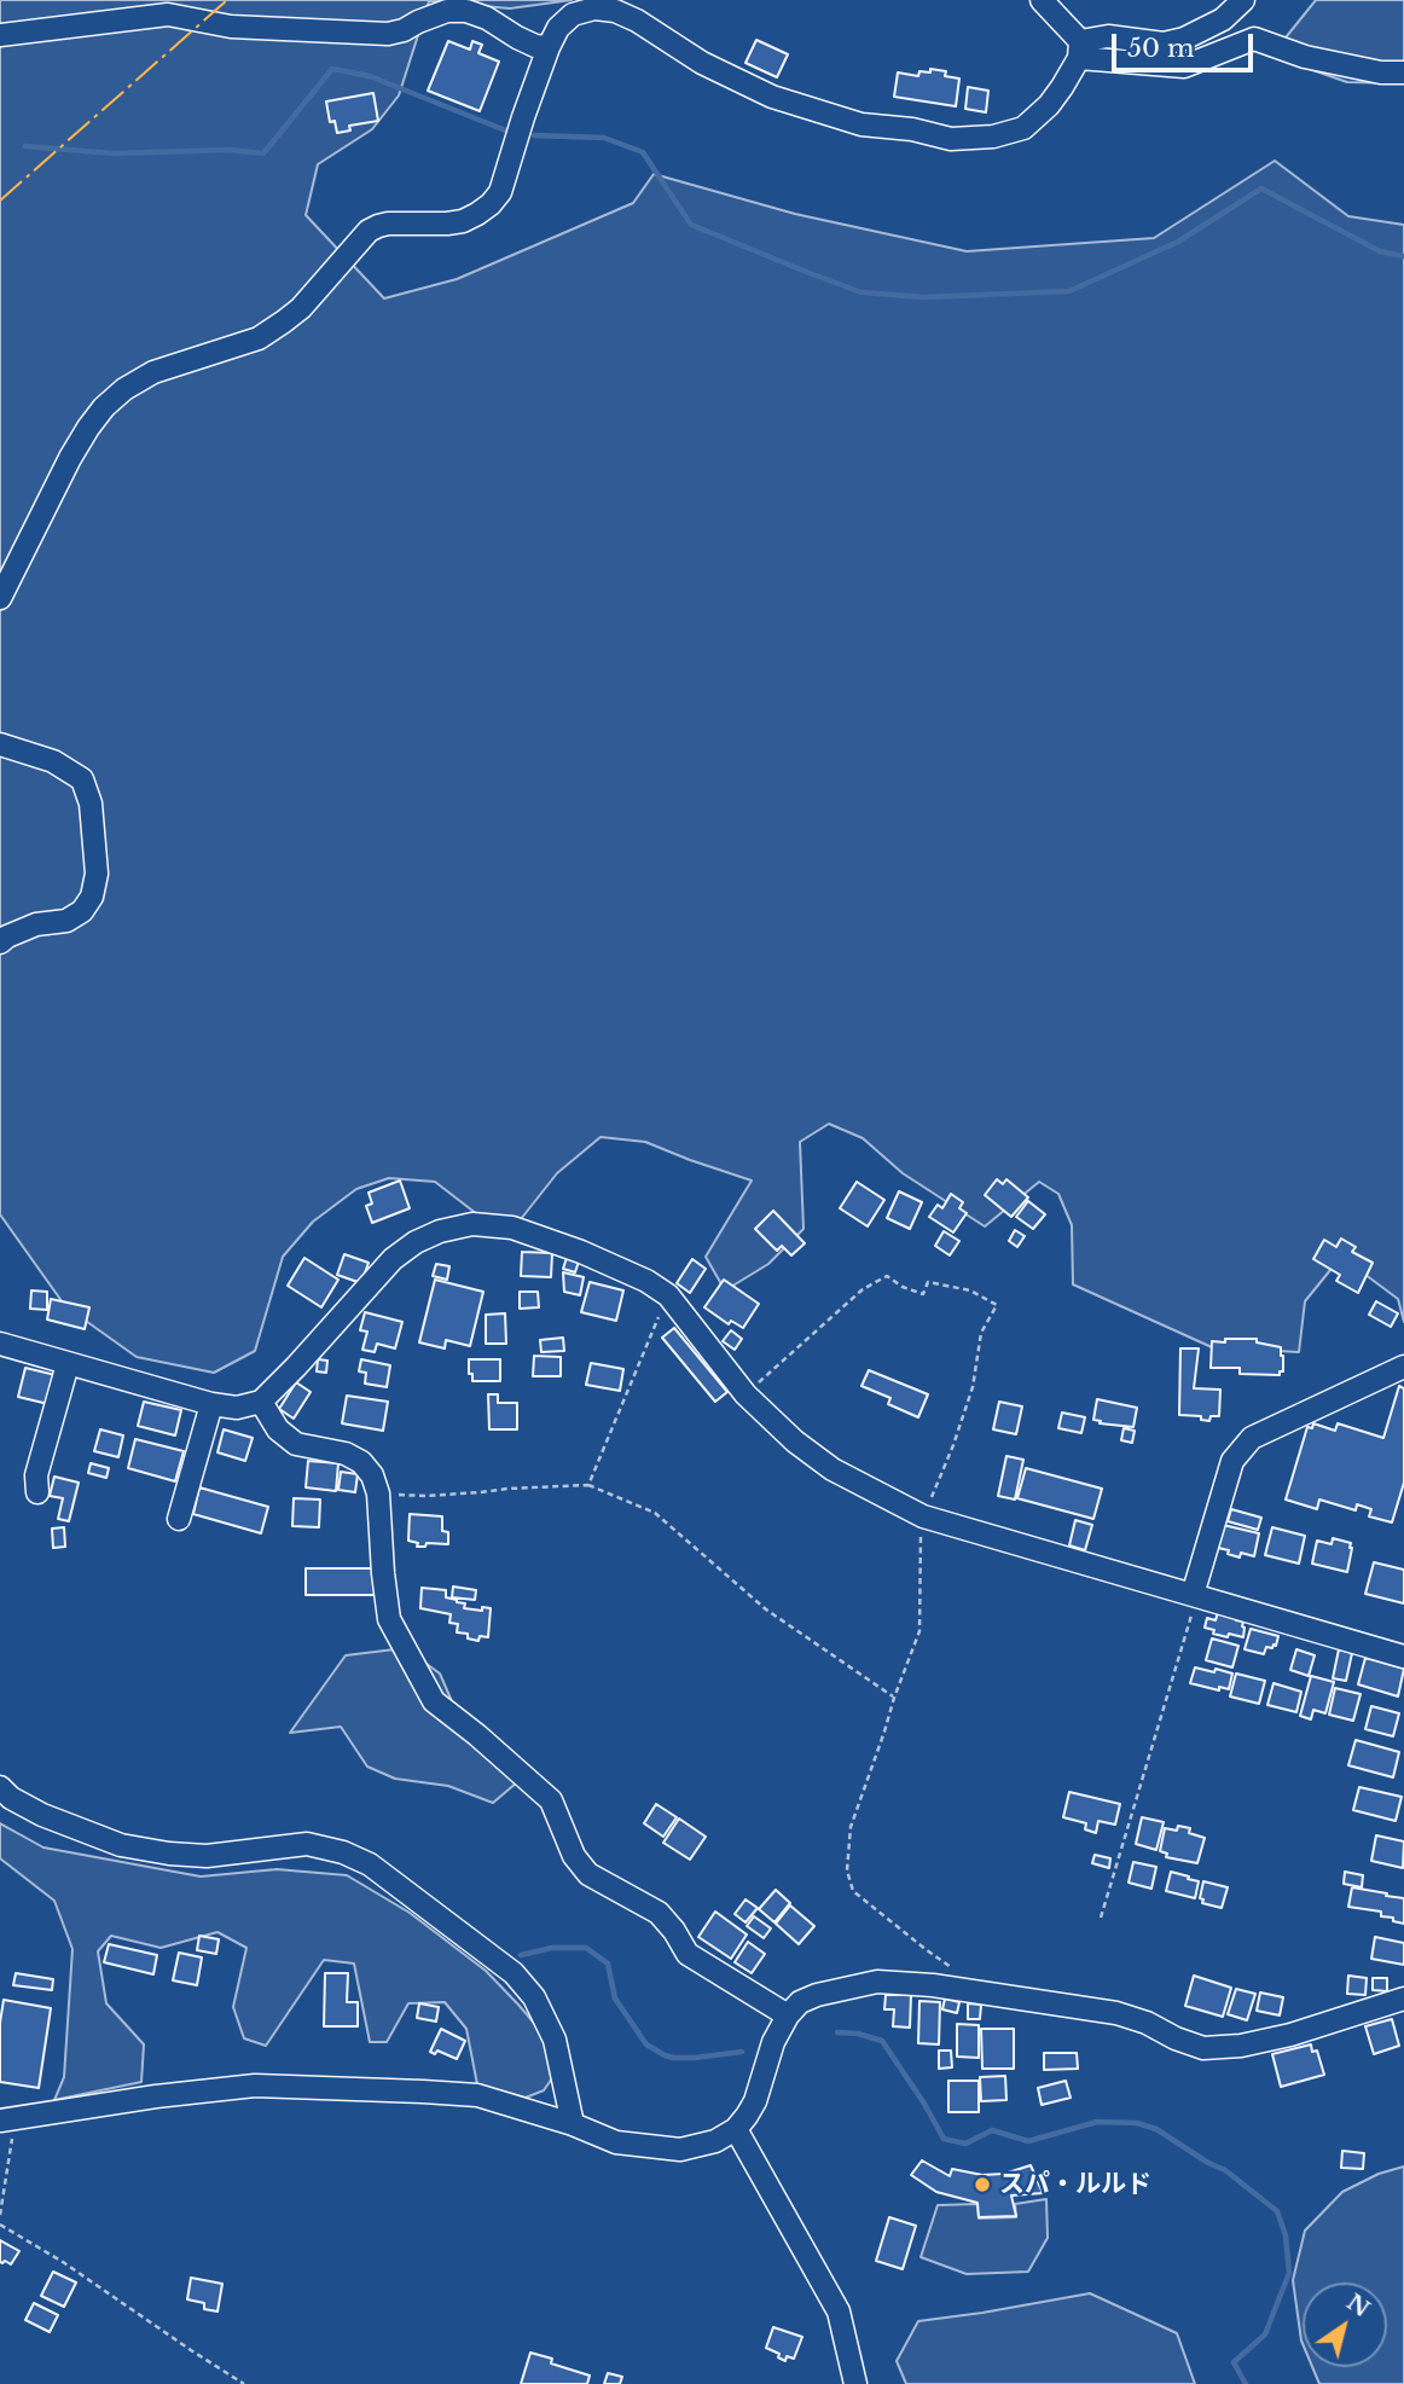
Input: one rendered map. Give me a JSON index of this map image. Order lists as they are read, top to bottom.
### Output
{
  "places": ["スパ・ルルド"],
  "scale_bar": "50 m",
  "north": "top right"
}
